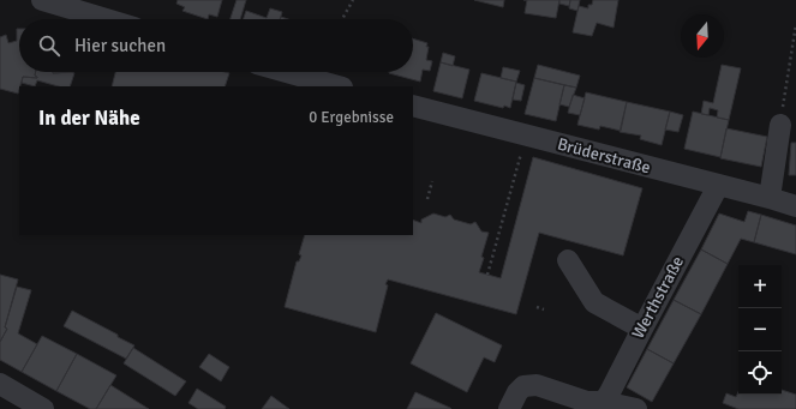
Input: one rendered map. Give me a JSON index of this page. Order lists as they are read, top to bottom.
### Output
{
  "streets": {
    "street": ["Brüderstraße", "Werthstraße"]
  },
  "crossings": [
    ["Brüderstraße", "Werthstraße"]
  ],
  "north": "bottom",
  "page": {
    "search": "Hier suchen",
    "heading": ["In der Nähe", "0 Ergebnisse"],
    "map_buttons": ["+", "−"]
  }
}
